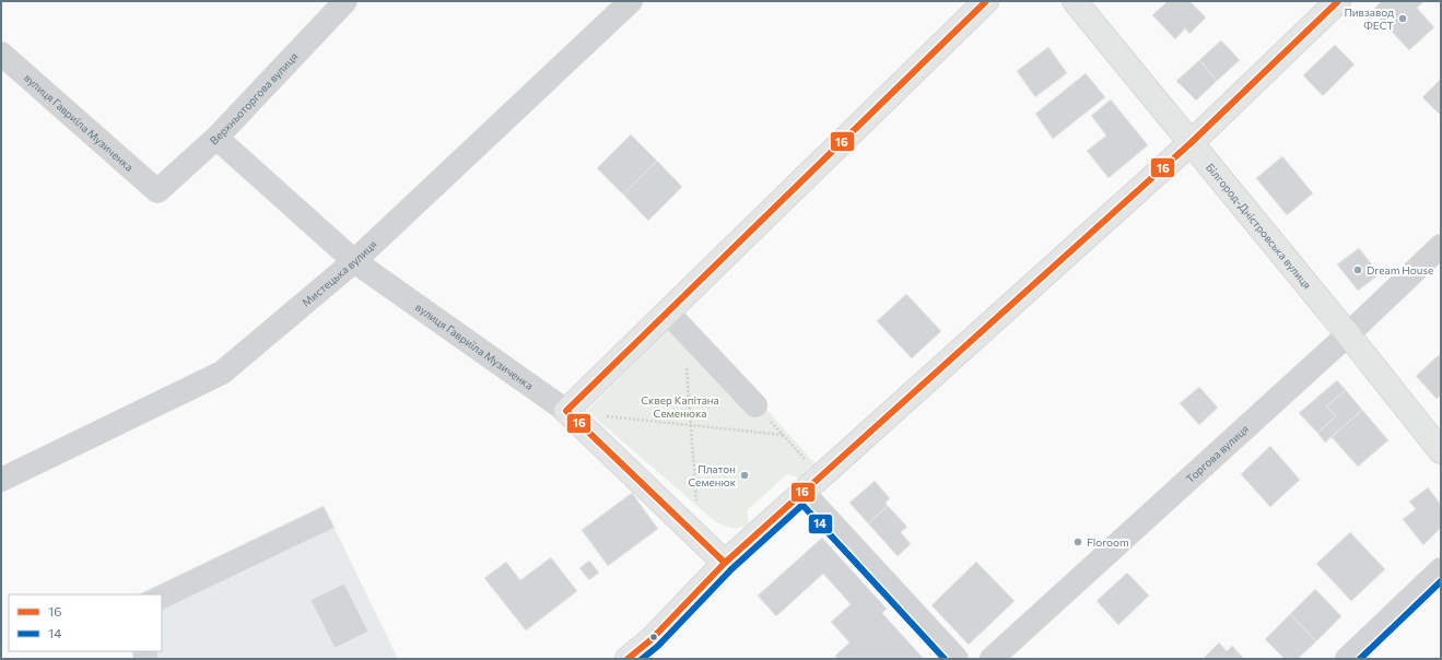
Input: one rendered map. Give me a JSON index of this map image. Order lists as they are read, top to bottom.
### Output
{
  "streets": {
    "main road": ["вулиця Гавриїла Музиченка", "Білгород-Дністровська вулиця"],
    "street": ["Верхньоторгова вулиця", "Мистецька вулиця", "Торгова вулиця"]
  },
  "crossings": [
    ["Верхньоторгова вулиця", "вулиця Гавриїла Музиченка"],
    ["вулиця Гавриїла Музиченка", "Мистецька вулиця"],
    ["Білгород-Дністровська вулиця", "Торгова вулиця"]
  ],
  "parks": ["Сквер Капітана Семенюка"],
  "places": [
    "Пивзавод ФЕСТ",
    "Dream House",
    "Платон Семенюк",
    "Floroom"
  ],
  "lines": ["transit line 16", "transit line 14"],
  "legend": ["16", "14"]
}
